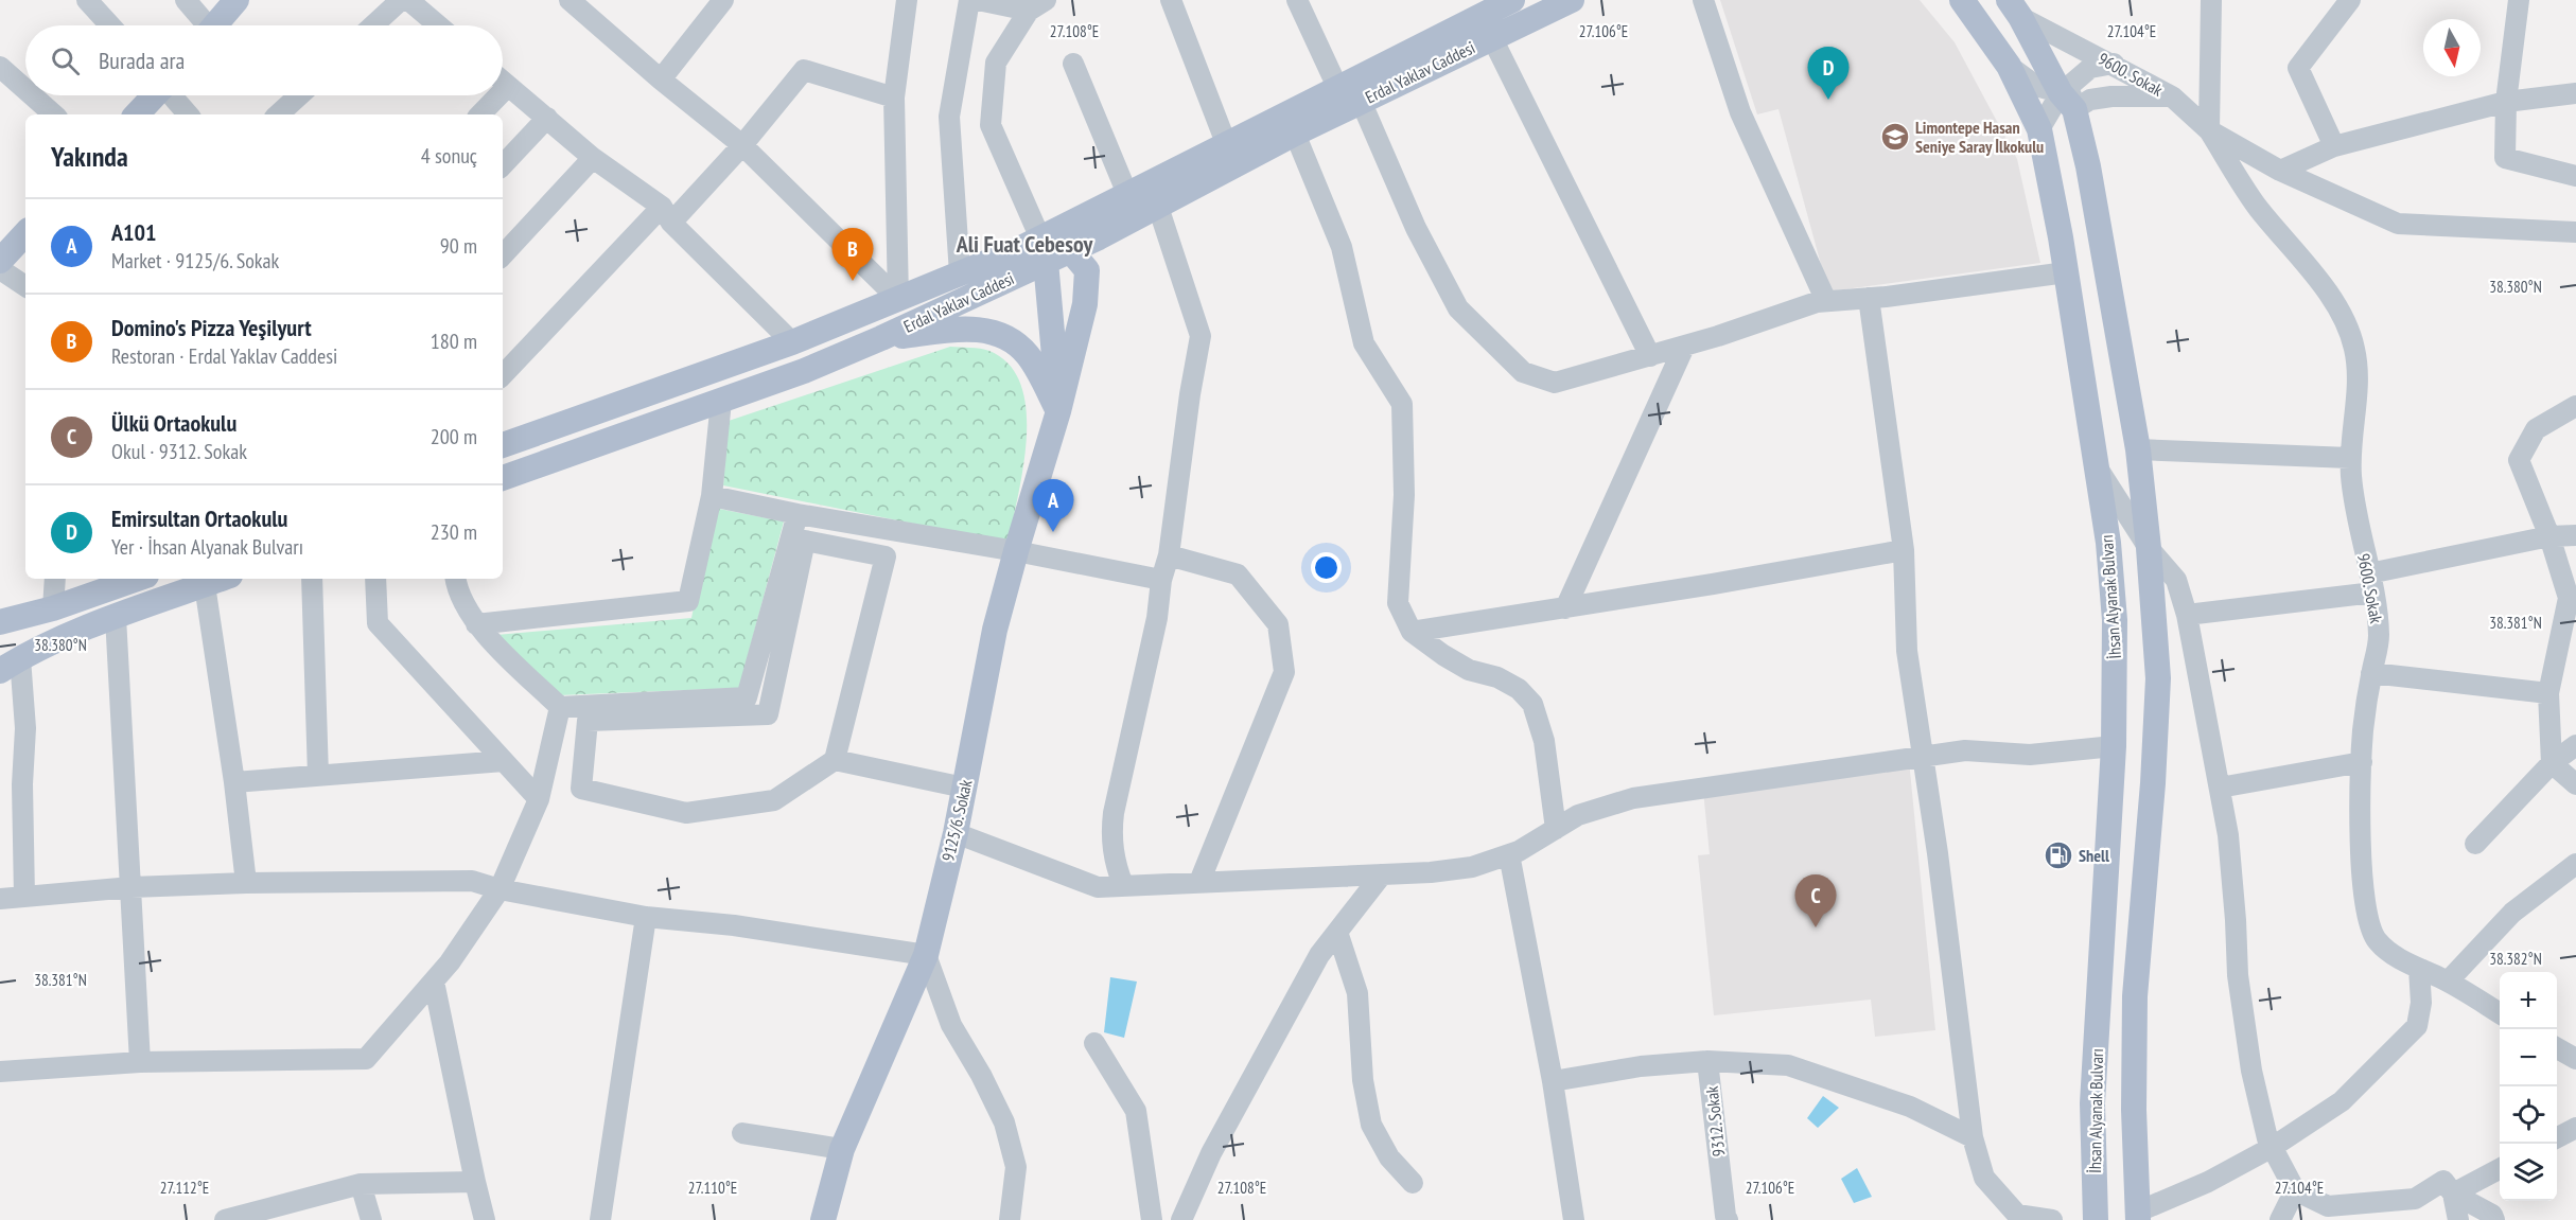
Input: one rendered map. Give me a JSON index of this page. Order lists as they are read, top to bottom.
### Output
{
  "streets": {
    "main road": ["Erdal Yaklav Caddesi", "İhsan Alyanak Bulvarı", "9125/6. Sokak"],
    "street": ["9600. Sokak", "9312. Sokak"]
  },
  "crossings": [
    ["Erdal Yaklav Caddesi", "9125/6. Sokak"]
  ],
  "districts": ["Ali Fuat Cebesoy"],
  "places": {
    "school or university": ["Limontepe Hasan Seniye Saray İlkokulu"],
    "fuel station": ["Shell"]
  },
  "north": "bottom",
  "page": {
    "search": "Burada ara",
    "pins": [
      "D",
      "B",
      "A",
      "C"
    ],
    "heading": ["Yakında", "4 sonuç"],
    "list": [
      {
        "mark": "A",
        "name": "A101",
        "note": "Market · 9125/6. Sokak",
        "value": "90 m"
      },
      {
        "mark": "B",
        "name": "Domino's Pizza Yeşilyurt",
        "note": "Restoran · Erdal Yaklav Caddesi",
        "value": "180 m"
      },
      {
        "mark": "C",
        "name": "Ülkü Ortaokulu",
        "note": "Okul · 9312. Sokak",
        "value": "200 m"
      },
      {
        "mark": "D",
        "name": "Emirsultan Ortaokulu",
        "note": "Yer · İhsan Alyanak Bulvarı",
        "value": "230 m"
      }
    ],
    "map_buttons": ["+", "−"]
  },
  "coordinates": [
    "27.108°E",
    "27.106°E",
    "27.104°E",
    "38.380°N",
    "38.381°N",
    "38.382°N",
    "27.112°E",
    "27.110°E"
  ]
}
